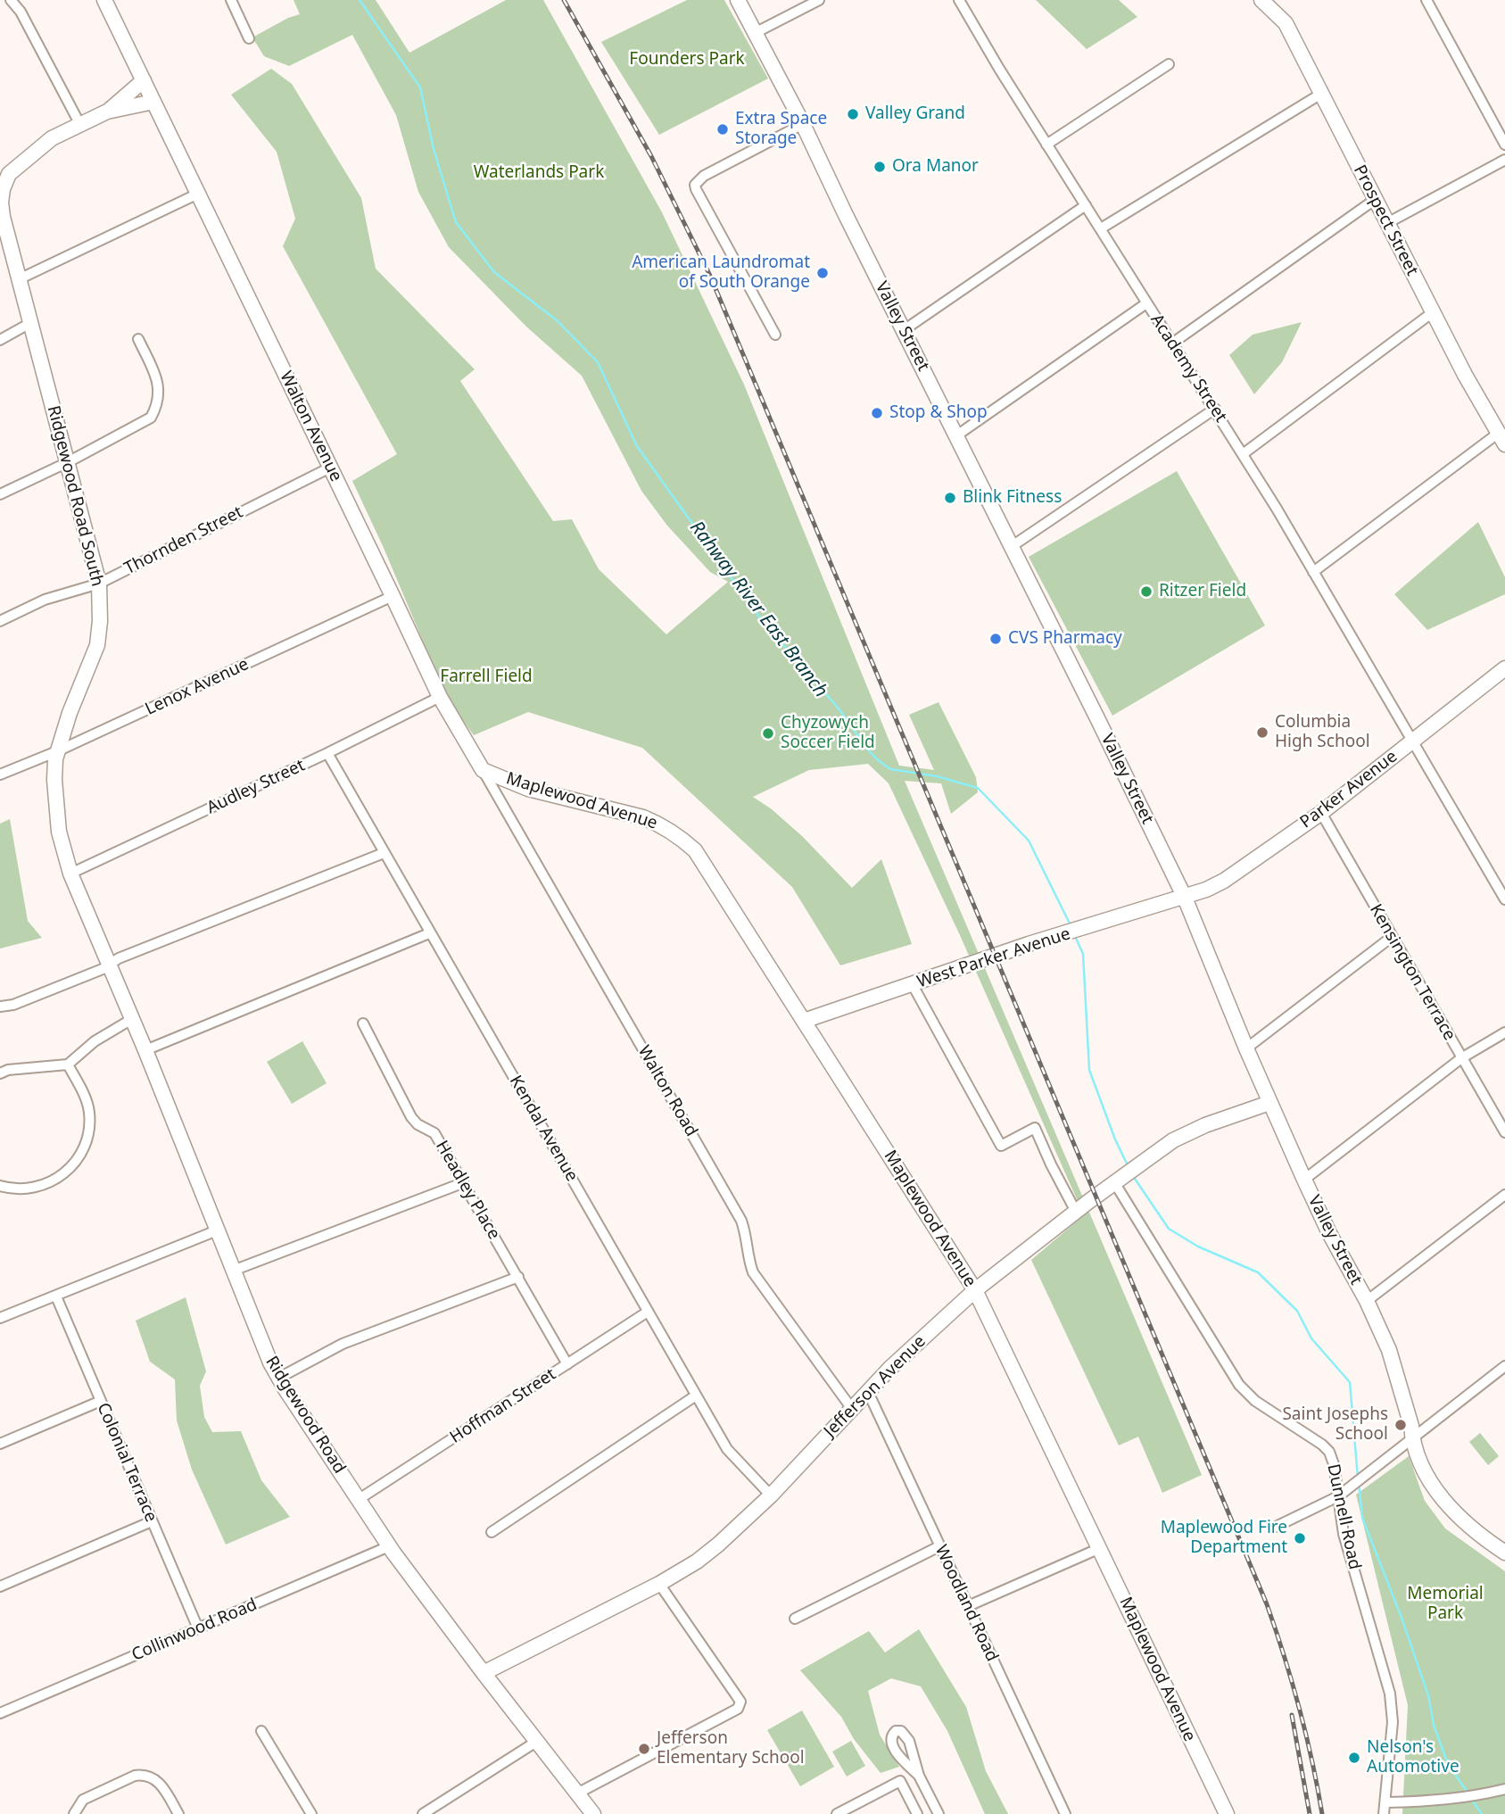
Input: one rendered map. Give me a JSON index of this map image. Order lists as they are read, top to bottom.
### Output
{
  "streets": {
    "street": [
      "Prospect Street",
      "Valley Street",
      "Academy Street",
      "Walton Avenue",
      "Ridgewood Road South",
      "Thornden Street",
      "Lenox Avenue",
      "Audley Street",
      "Parker Avenue",
      "Maplewood Avenue",
      "West Parker Avenue",
      "Kensington Terrace",
      "Walton Road",
      "Kendal Avenue",
      "Headley Place",
      "Jefferson Avenue",
      "Hoffman Street",
      "Ridgewood Road",
      "Colonial Terrace",
      "Dunnell Road",
      "Woodland Road",
      "Collinwood Road"
    ]
  },
  "crossings": [
    ["Valley Street", "Parker Avenue"],
    ["Valley Street", "West Parker Avenue"],
    ["Valley Street", "Jefferson Avenue"],
    ["Academy Street", "Parker Avenue"],
    ["Walton Avenue", "Ridgewood Road South"],
    ["Walton Avenue", "Thornden Street"],
    ["Walton Avenue", "Lenox Avenue"],
    ["Walton Avenue", "Audley Street"],
    ["Walton Avenue", "Maplewood Avenue"],
    ["Walton Avenue", "Walton Road"],
    ["Ridgewood Road South", "Thornden Street"],
    ["Ridgewood Road South", "Lenox Avenue"],
    ["Ridgewood Road South", "Audley Street"],
    ["Ridgewood Road South", "Ridgewood Road"],
    ["Audley Street", "Kendal Avenue"],
    ["Parker Avenue", "West Parker Avenue"],
    ["Parker Avenue", "Kensington Terrace"],
    ["Maplewood Avenue", "West Parker Avenue"],
    ["Maplewood Avenue", "Walton Road"],
    ["Maplewood Avenue", "Jefferson Avenue"],
    ["Walton Road", "Jefferson Avenue"],
    ["Kendal Avenue", "Jefferson Avenue"],
    ["Kendal Avenue", "Hoffman Street"],
    ["Headley Place", "Hoffman Street"],
    ["Jefferson Avenue", "Ridgewood Road"],
    ["Jefferson Avenue", "Dunnell Road"],
    ["Jefferson Avenue", "Woodland Road"],
    ["Hoffman Street", "Ridgewood Road"],
    ["Ridgewood Road", "Collinwood Road"],
    ["Colonial Terrace", "Collinwood Road"]
  ],
  "water": ["Rahway River East Branch"],
  "parks": [
    "Founders Park",
    "Waterlands Park",
    "Farrell Field",
    "Memorial Park"
  ],
  "places": [
    "Valley Grand",
    "Extra Space Storage",
    "Ora Manor",
    "American Laundromat of South Orange",
    "Stop & Shop",
    "Blink Fitness",
    "Ritzer Field",
    "CVS Pharmacy",
    "Columbia High School",
    "Chyzowych Soccer Field",
    "Saint Josephs School",
    "Maplewood Fire Department",
    "Jefferson Elementary School",
    "Nelson's Automotive"
  ]
}
